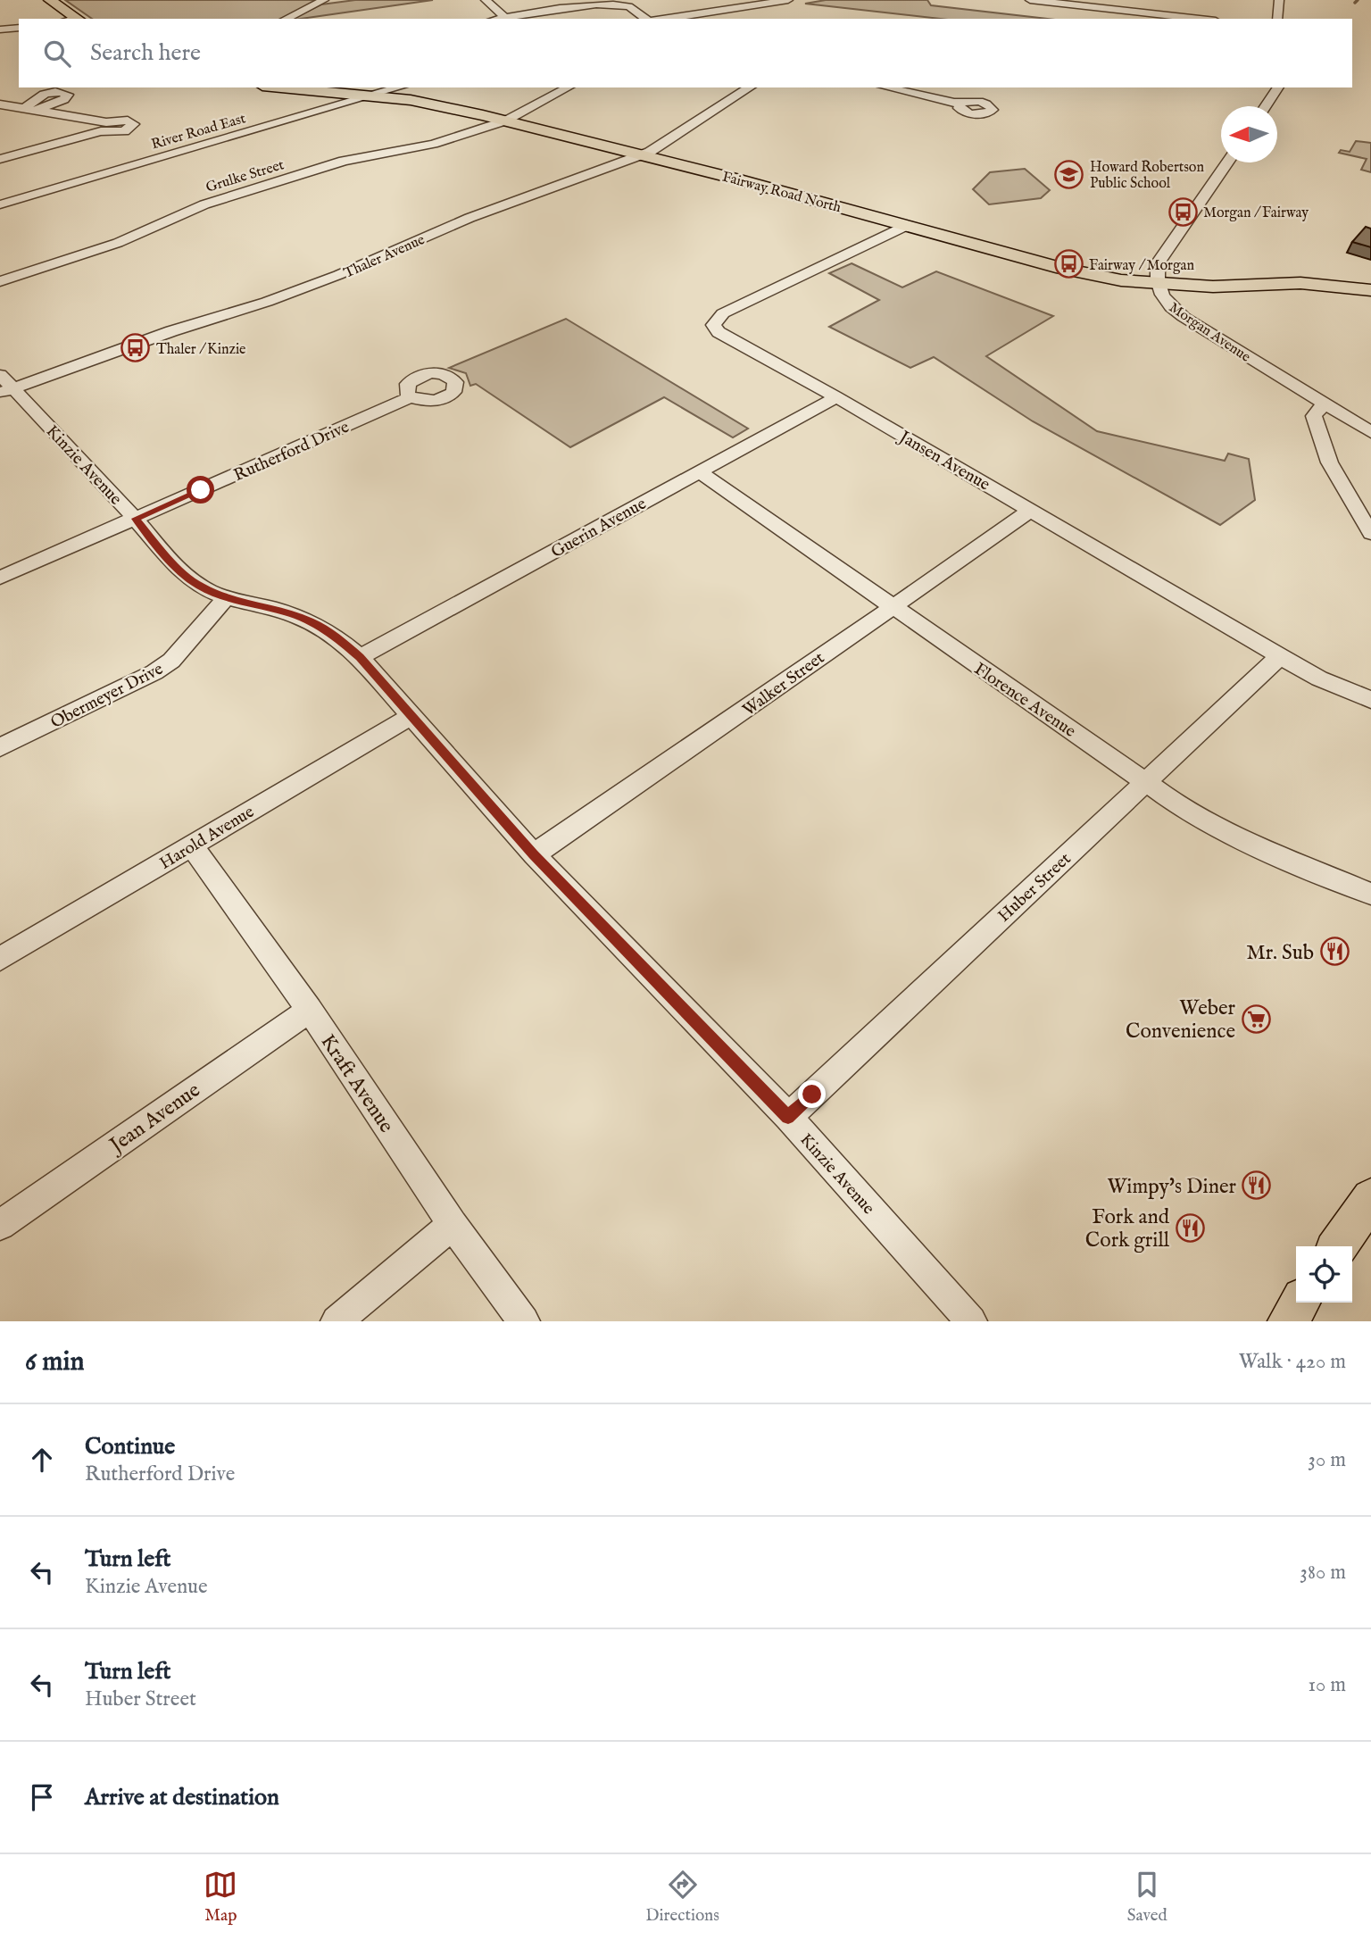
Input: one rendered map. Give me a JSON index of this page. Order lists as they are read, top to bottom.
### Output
{
  "streets": {
    "main road": ["Fairway Road North"],
    "street": [
      "River Road East",
      "Grulke Street",
      "Thaler Avenue",
      "Morgan Avenue",
      "Rutherford Drive",
      "Jansen Avenue",
      "Kinzie Avenue",
      "Guerin Avenue",
      "Walker Street",
      "Obermeyer Drive",
      "Florence Avenue",
      "Harold Avenue",
      "Huber Street",
      "Kraft Avenue",
      "Jean Avenue"
    ]
  },
  "crossings": [
    ["River Road East", "Fairway Road North"],
    ["Grulke Street", "Fairway Road North"],
    ["Fairway Road North", "Thaler Avenue"],
    ["Fairway Road North", "Morgan Avenue"],
    ["Fairway Road North", "Jansen Avenue"],
    ["Thaler Avenue", "Kinzie Avenue"],
    ["Rutherford Drive", "Kinzie Avenue"],
    ["Jansen Avenue", "Guerin Avenue"],
    ["Jansen Avenue", "Walker Street"],
    ["Jansen Avenue", "Huber Street"],
    ["Kinzie Avenue", "Guerin Avenue"],
    ["Kinzie Avenue", "Walker Street"],
    ["Kinzie Avenue", "Obermeyer Drive"],
    ["Kinzie Avenue", "Harold Avenue"],
    ["Kinzie Avenue", "Huber Street"],
    ["Guerin Avenue", "Florence Avenue"],
    ["Walker Street", "Florence Avenue"],
    ["Florence Avenue", "Huber Street"],
    ["Harold Avenue", "Kraft Avenue"],
    ["Kraft Avenue", "Jean Avenue"]
  ],
  "places": {
    "school or university": ["Howard Robertson Public School"],
    "bus stop": ["Morgan / Fairway", "Fairway / Morgan", "Thaler / Kinzie"],
    "restaurant": ["Mr. Sub", "Wimpy's Diner", "Fork and Cork grill"],
    "supermarket": ["Weber Convenience"]
  },
  "north": "left",
  "page": {
    "search": "Search here",
    "heading": ["6 min", "Walk · 420 m"],
    "list": [
      ["Continue", "Rutherford Drive", "30 m"],
      ["Turn left", "Kinzie Avenue", "380 m"],
      ["Turn left", "Huber Street", "10 m"],
      "Arrive at destination"
    ],
    "nav": ["Map", "Directions", "Saved"]
  }
}
